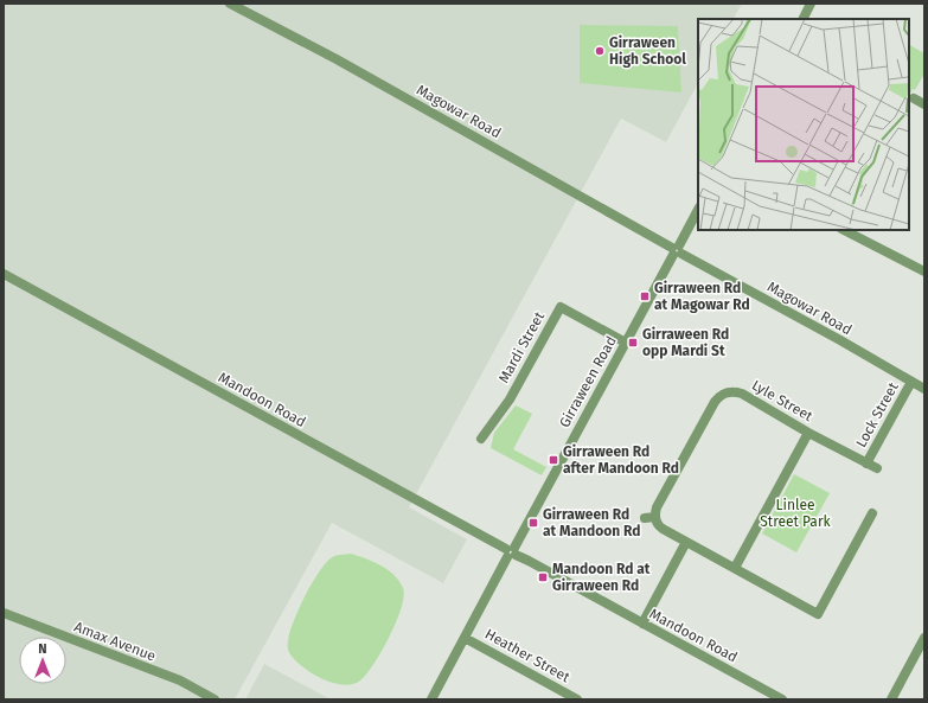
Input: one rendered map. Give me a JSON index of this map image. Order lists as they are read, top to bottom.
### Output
{
  "streets": {
    "street": [
      "Magowar Road",
      "Mardi Street",
      "Girraween Road",
      "Mandoon Road",
      "Lyle Street",
      "Lock Street",
      "Amax Avenue",
      "Heather Street"
    ]
  },
  "crossings": [
    ["Magowar Road", "Girraween Road"],
    ["Magowar Road", "Lock Street"],
    ["Mardi Street", "Girraween Road"],
    ["Girraween Road", "Mandoon Road"],
    ["Girraween Road", "Heather Street"],
    ["Lyle Street", "Lock Street"]
  ],
  "parks": ["Linlee Street Park"],
  "places": {
    "other": ["Girraween High School"],
    "transit": [
      "Girraween Rd at Magowar Rd",
      "Girraween Rd opp Mardi St",
      "Girraween Rd after Mandoon Rd",
      "Girraween Rd at Mandoon Rd",
      "Mandoon Rd at Girraween Rd"
    ]
  },
  "north": "top"
}
